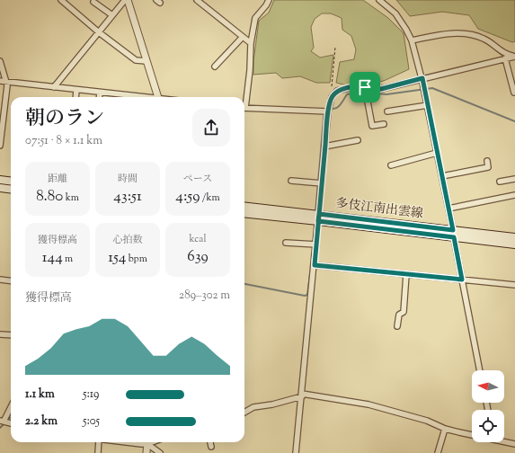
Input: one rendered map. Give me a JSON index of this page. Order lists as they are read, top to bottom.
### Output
{
  "streets": {
    "main road": ["多伎江南出雲線"]
  },
  "north": "left",
  "page": {
    "heading": ["朝のラン", "07:51 · 8 × 1.1 km"],
    "stats": [
      ["距離", "8.80 km"],
      ["時間", "43:51"],
      ["ペース", "4:59 /km"],
      ["獲得標高", "144 m"],
      ["心拍数", "154 bpm"],
      ["kcal", "639"]
    ],
    "chart": ["獲得標高", "289–302 m"],
    "list": [
      {
        "name": "1.1 km",
        "note": "5:19"
      },
      {
        "name": "2.2 km",
        "note": "5:05"
      }
    ]
  }
}
